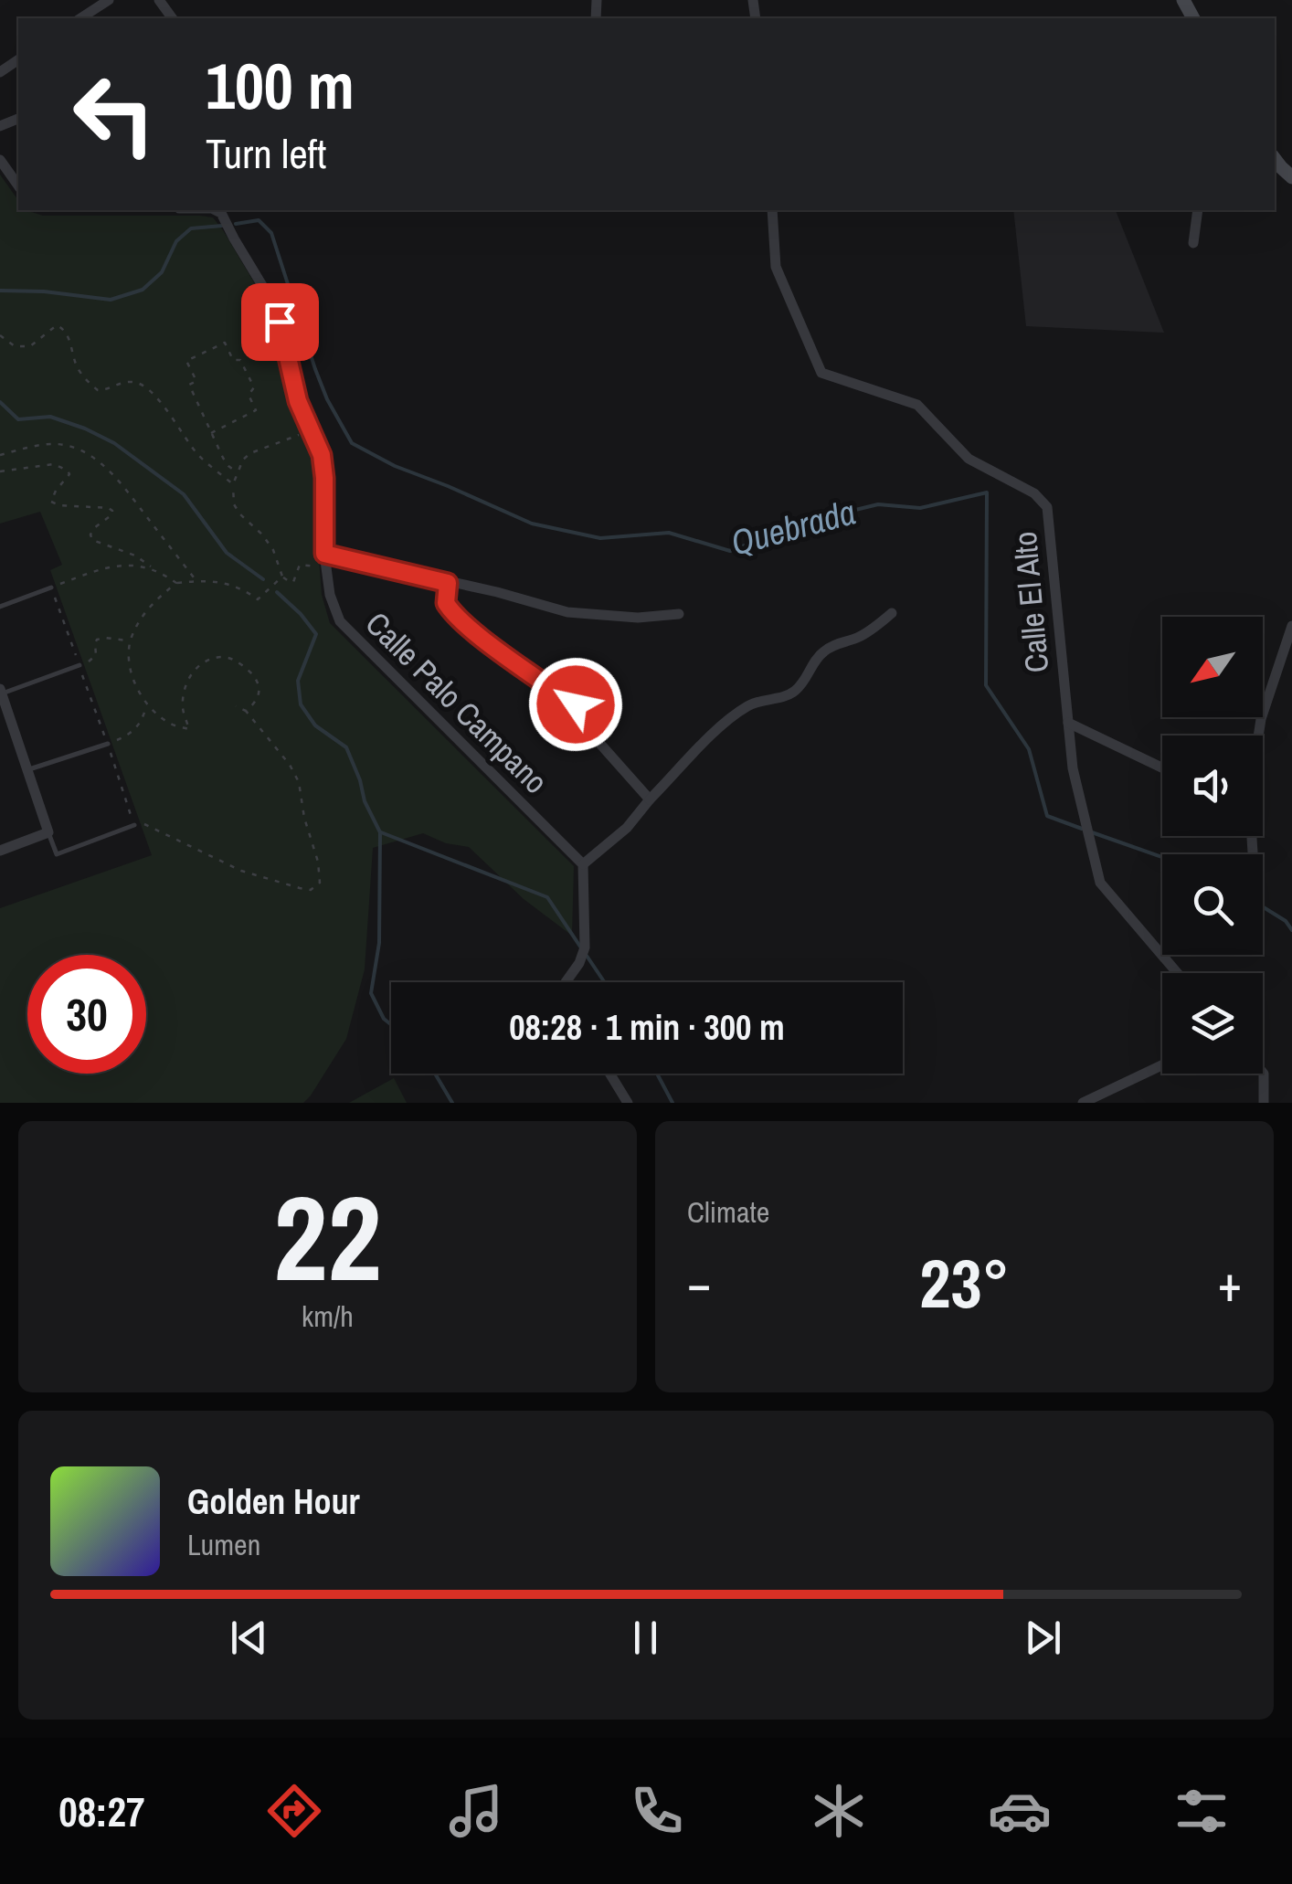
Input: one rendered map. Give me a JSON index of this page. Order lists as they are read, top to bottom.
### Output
{
  "streets": {
    "street": ["Calle El Alto", "Calle Palo Campano"]
  },
  "water": ["Quebrada"],
  "north": "bottom left",
  "page": {
    "turn": ["100 m", "Turn left"],
    "limit": "30",
    "trip": "08:28 · 1 min · 300 m",
    "tile": [
      ["22", "km/h"],
      "Climate"
    ],
    "heat": ["−", "23°", "+"],
    "song": ["Golden Hour", "Lumen"],
    "tabs": "08:27"
  }
}
